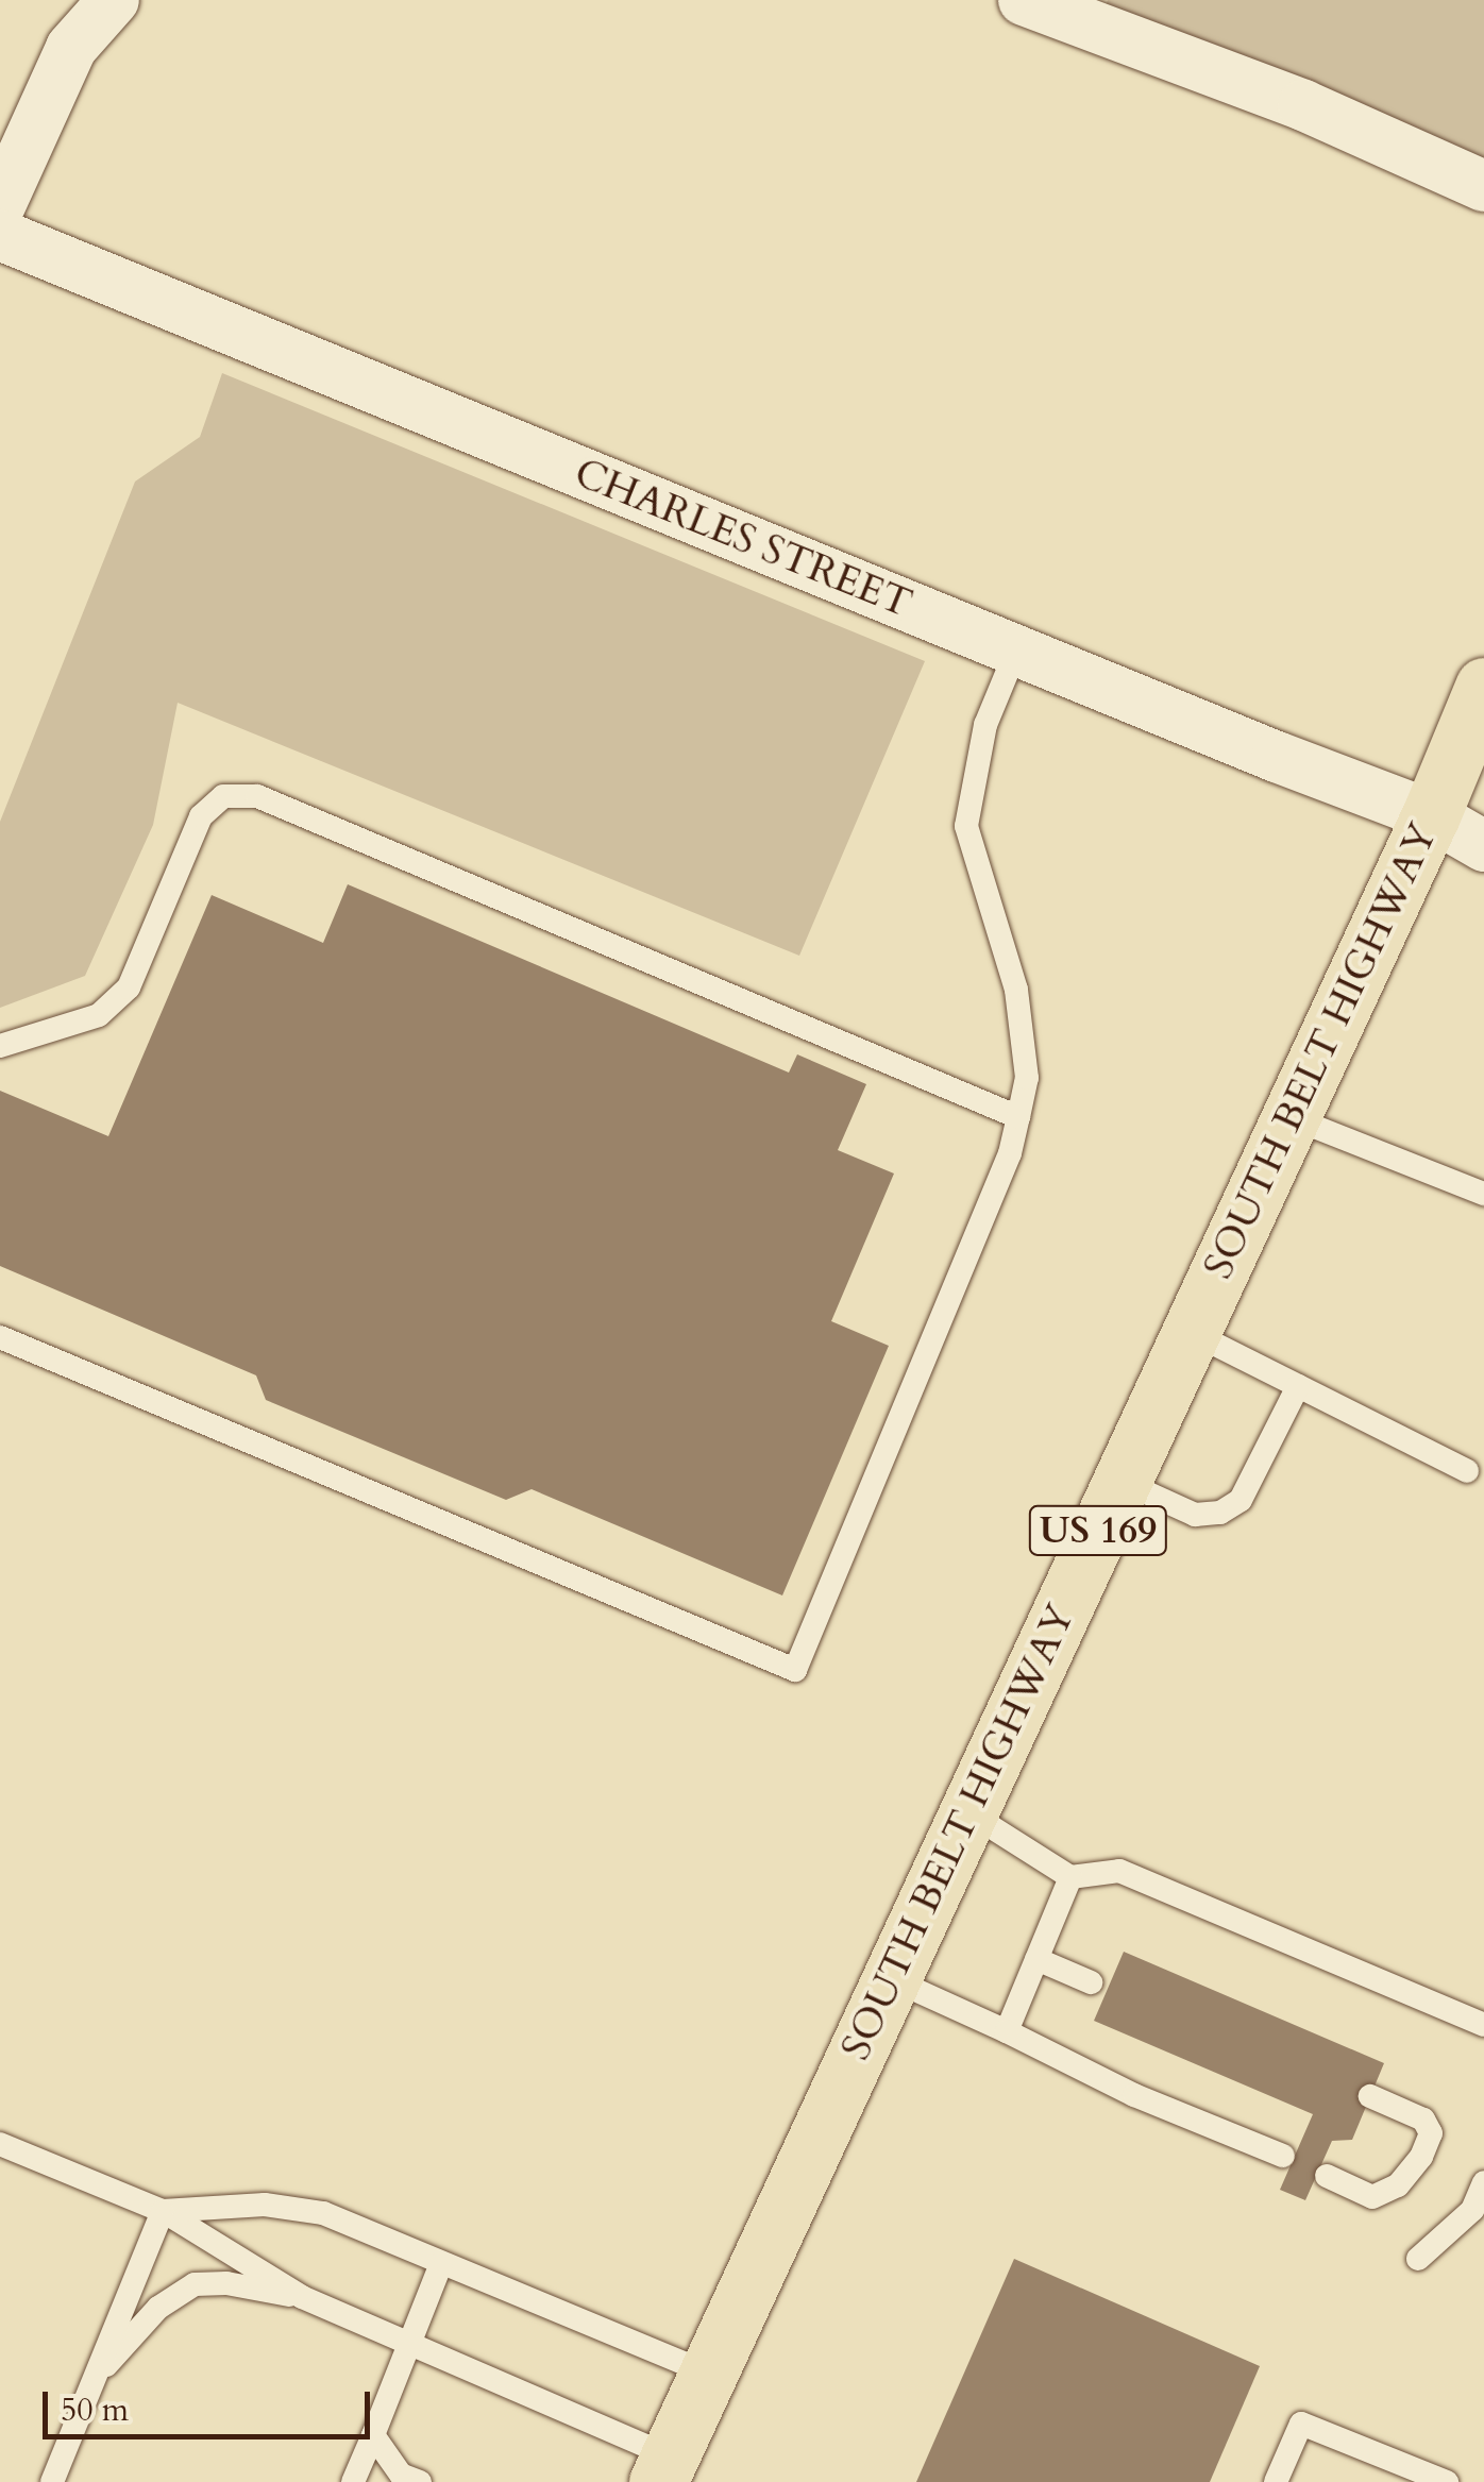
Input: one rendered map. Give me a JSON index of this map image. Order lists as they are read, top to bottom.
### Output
{
  "streets": {
    "main road": ["SOUTH BELT HIGHWAY", "US 169"],
    "street": ["CHARLES STREET"]
  },
  "crossings": [
    ["CHARLES STREET", "SOUTH BELT HIGHWAY"],
    ["SOUTH BELT HIGHWAY", "US 169"]
  ],
  "scale_bar": "50 m"
}
